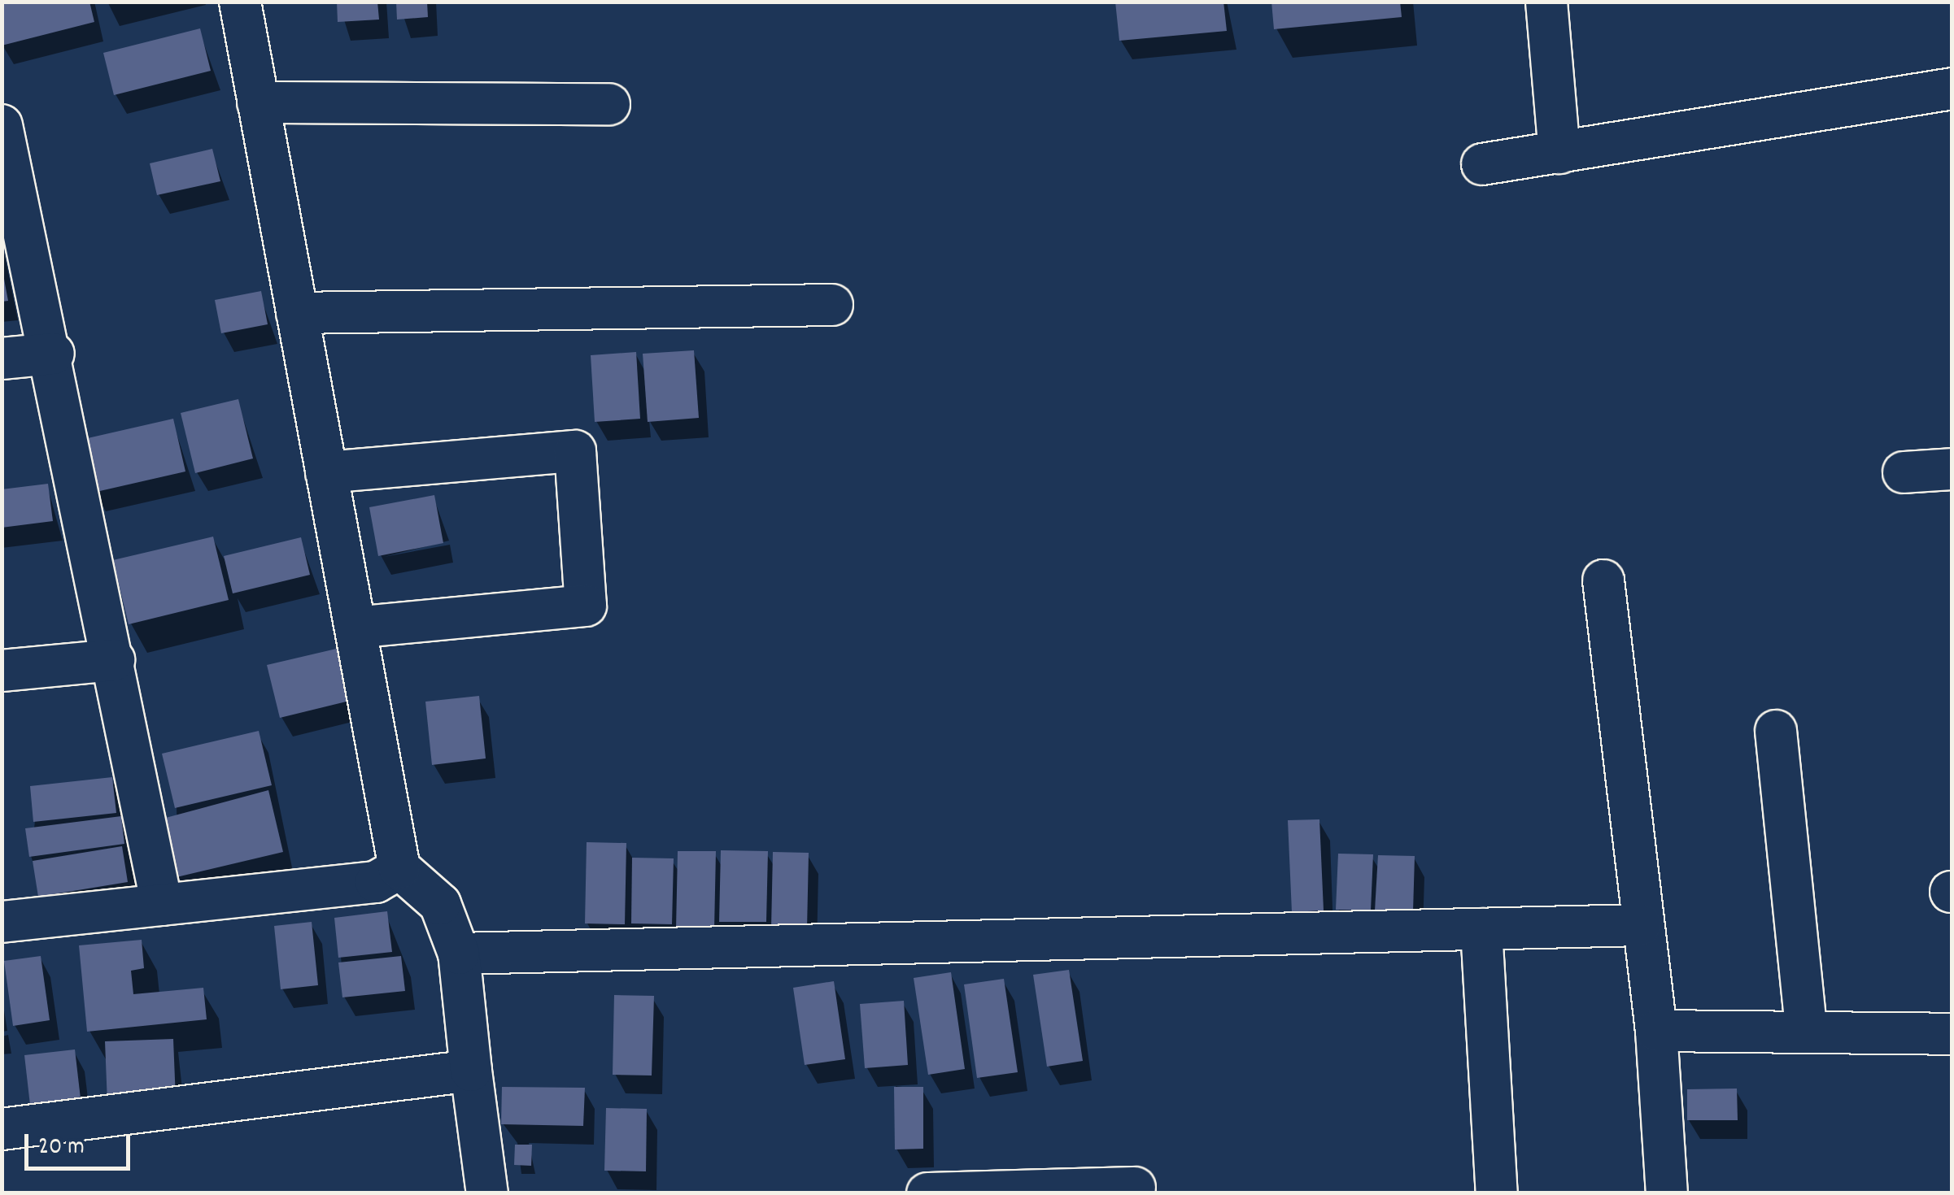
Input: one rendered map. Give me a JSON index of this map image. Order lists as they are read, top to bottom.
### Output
{
  "scale_bar": "20 m"
}
